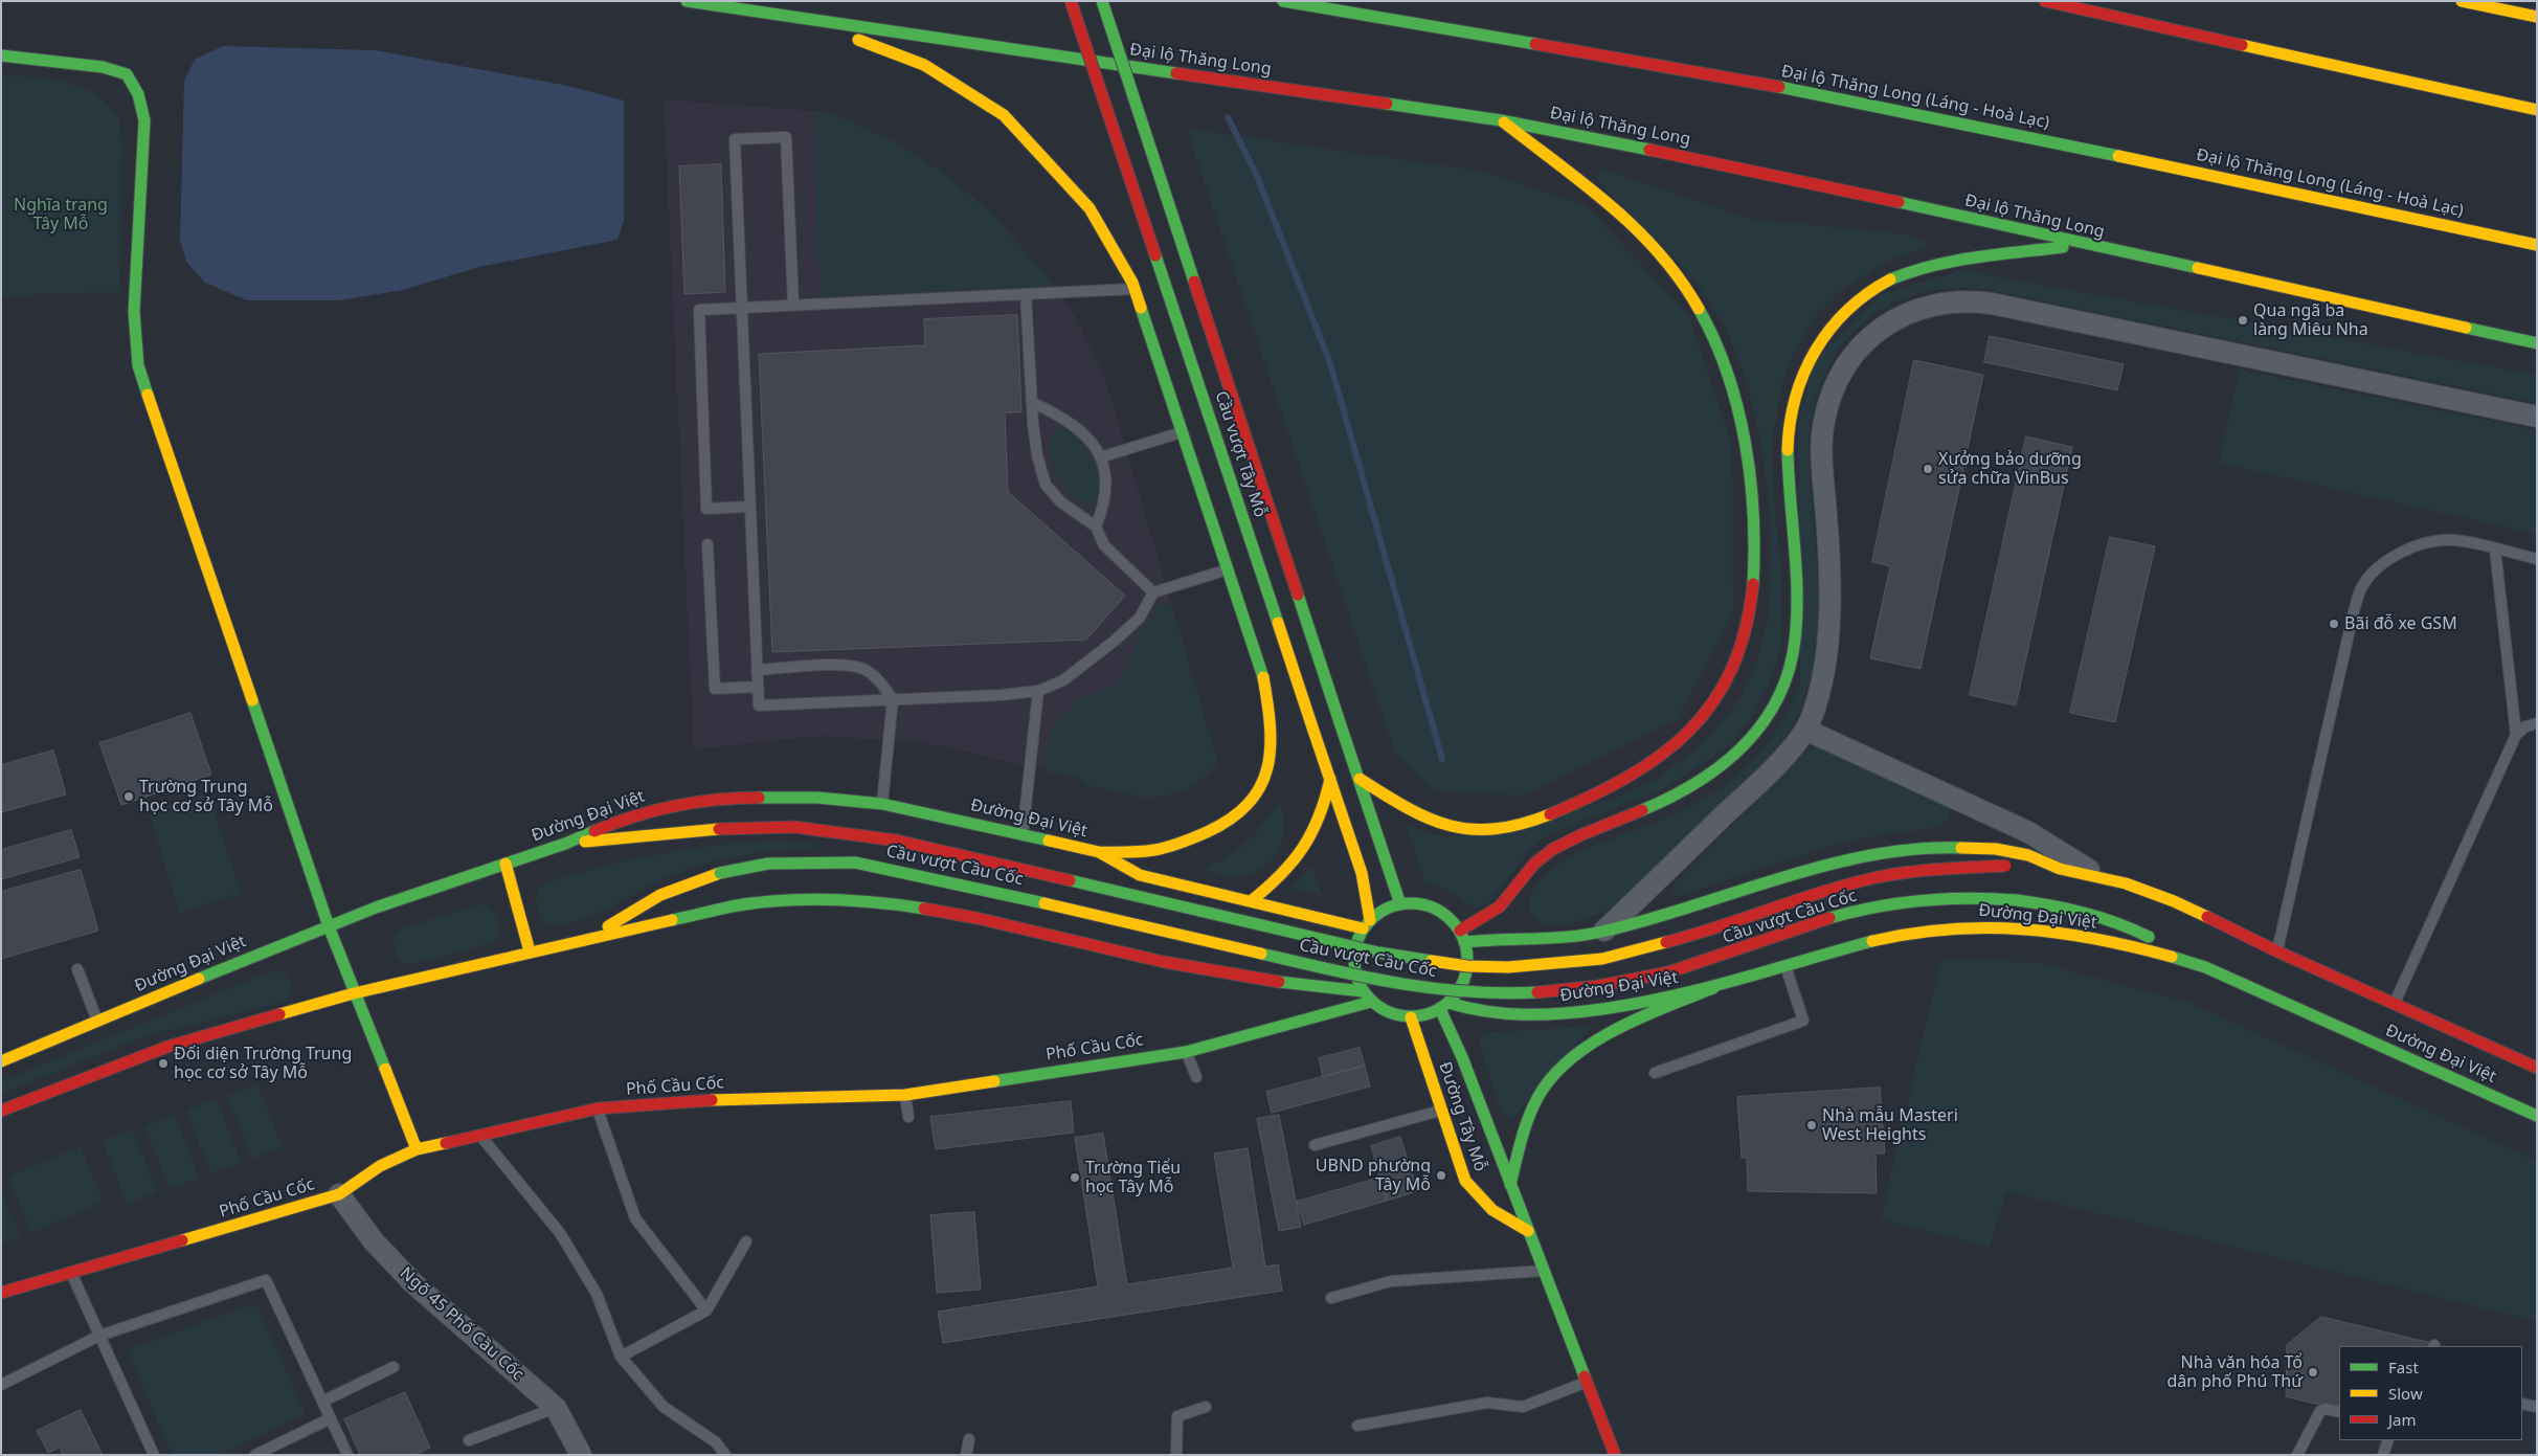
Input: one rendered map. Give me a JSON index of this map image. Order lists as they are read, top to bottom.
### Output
{
  "streets": {
    "main road": [
      "Đại lộ Thăng Long",
      "Đại lộ Thăng Long (Láng - Hoà Lạc)",
      "Cầu vượt Tây Mỗ",
      "Đường Đại Việt",
      "Cầu vượt Cầu Cốc",
      "Phố Cầu Cốc",
      "Đường Tây Mỗ"
    ],
    "street": ["Ngõ 45 Phố Cầu Cốc"]
  },
  "crossings": [
    ["Cầu vượt Tây Mỗ", "Đường Đại Việt"],
    ["Cầu vượt Tây Mỗ", "Phố Cầu Cốc"],
    ["Cầu vượt Tây Mỗ", "Đường Tây Mỗ"],
    ["Đường Đại Việt", "Cầu vượt Cầu Cốc"],
    ["Đường Đại Việt", "Phố Cầu Cốc"],
    ["Đường Đại Việt", "Đường Tây Mỗ"],
    ["Phố Cầu Cốc", "Đường Tây Mỗ"],
    ["Phố Cầu Cốc", "Ngõ 45 Phố Cầu Cốc"]
  ],
  "parks": ["Nghĩa trang Tây Mỗ"],
  "places": [
    "Qua ngã ba làng Miêu Nha",
    "Xưởng bảo dưỡng sửa chữa VinBus",
    "Bãi đỗ xe GSM",
    "Trường Trung học cơ sở Tây Mỗ",
    "Đối diện Trường Trung học cơ sở Tây Mỗ",
    "Nhà mẫu Masteri West Heights",
    "UBND phường Tây Mỗ",
    "Trường Tiểu học Tây Mỗ",
    "Nhà văn hóa Tổ dân phố Phú Thứ"
  ],
  "legend": ["Fast", "Slow", "Jam"]
}
